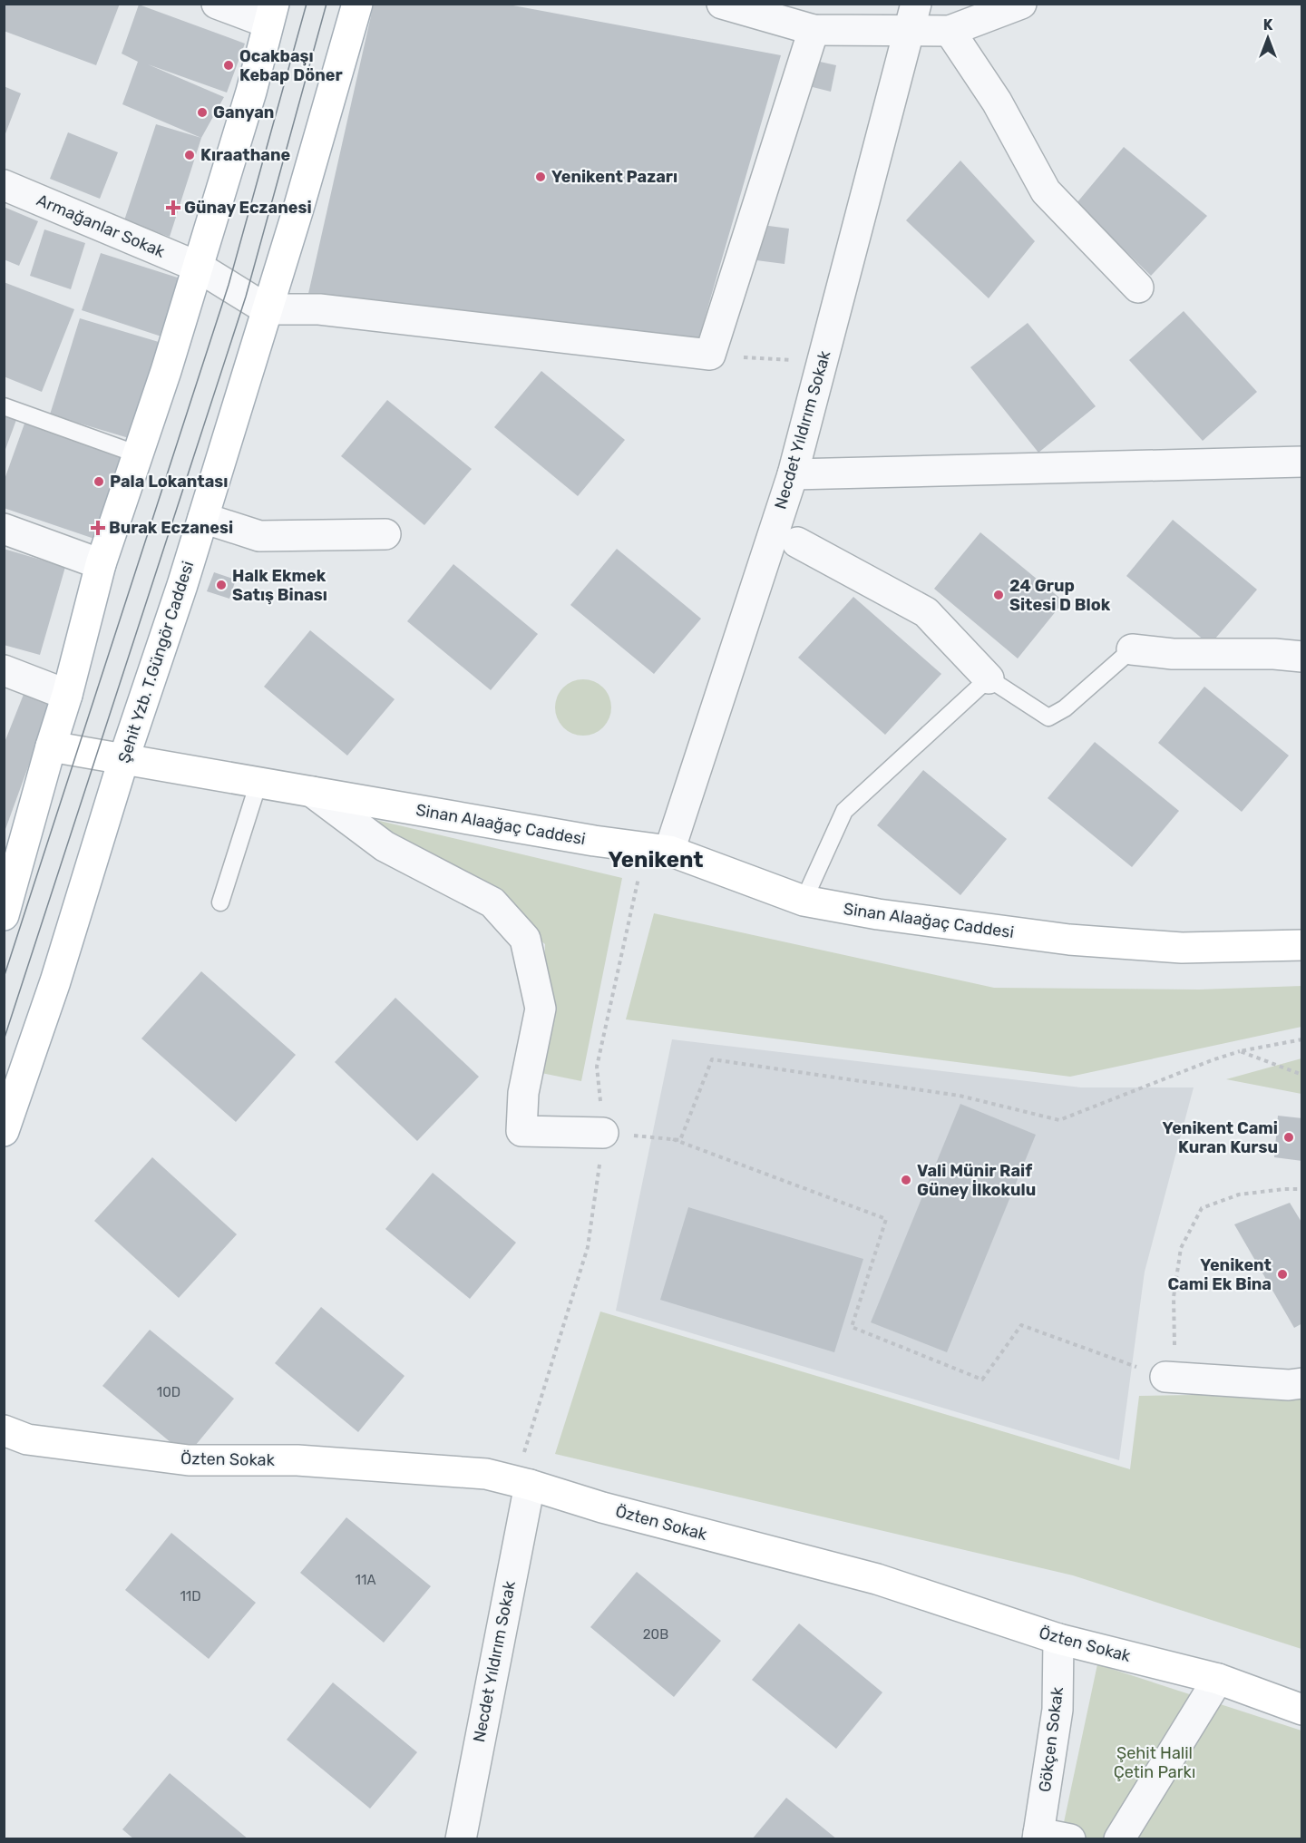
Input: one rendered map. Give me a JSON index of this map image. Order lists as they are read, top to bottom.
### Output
{
  "streets": {
    "street": [
      "Armağanlar Sokak",
      "Necdet Yıldırım Sokak",
      "Şehit Yzb. T.Güngör Caddesi",
      "Sinan Alaağaç Caddesi",
      "Özten Sokak",
      "Gökçen Sokak"
    ]
  },
  "crossings": [
    ["Armağanlar Sokak", "Şehit Yzb. T.Güngör Caddesi"],
    ["Necdet Yıldırım Sokak", "Sinan Alaağaç Caddesi"],
    ["Necdet Yıldırım Sokak", "Özten Sokak"],
    ["Şehit Yzb. T.Güngör Caddesi", "Sinan Alaağaç Caddesi"],
    ["Özten Sokak", "Gökçen Sokak"]
  ],
  "districts": ["Yenikent"],
  "parks": ["Şehit Halil Çetin Parkı"],
  "places": {
    "other": [
      "Ocakbaşı Kebap Döner",
      "Ganyan",
      "Kıraathane",
      "Yenikent Pazarı",
      "Pala Lokantası",
      "Halk Ekmek Satış Binası",
      "24 Grup Sitesi D Blok",
      "Yenikent Cami Kuran Kursu",
      "Vali Münir Raif Güney İlkokulu",
      "Yenikent Cami Ek Bina"
    ],
    "health": ["Günay Eczanesi", "Burak Eczanesi"]
  },
  "house_numbers": [
    "10D",
    "11A",
    "11D",
    "20B"
  ],
  "north": "top"
}
